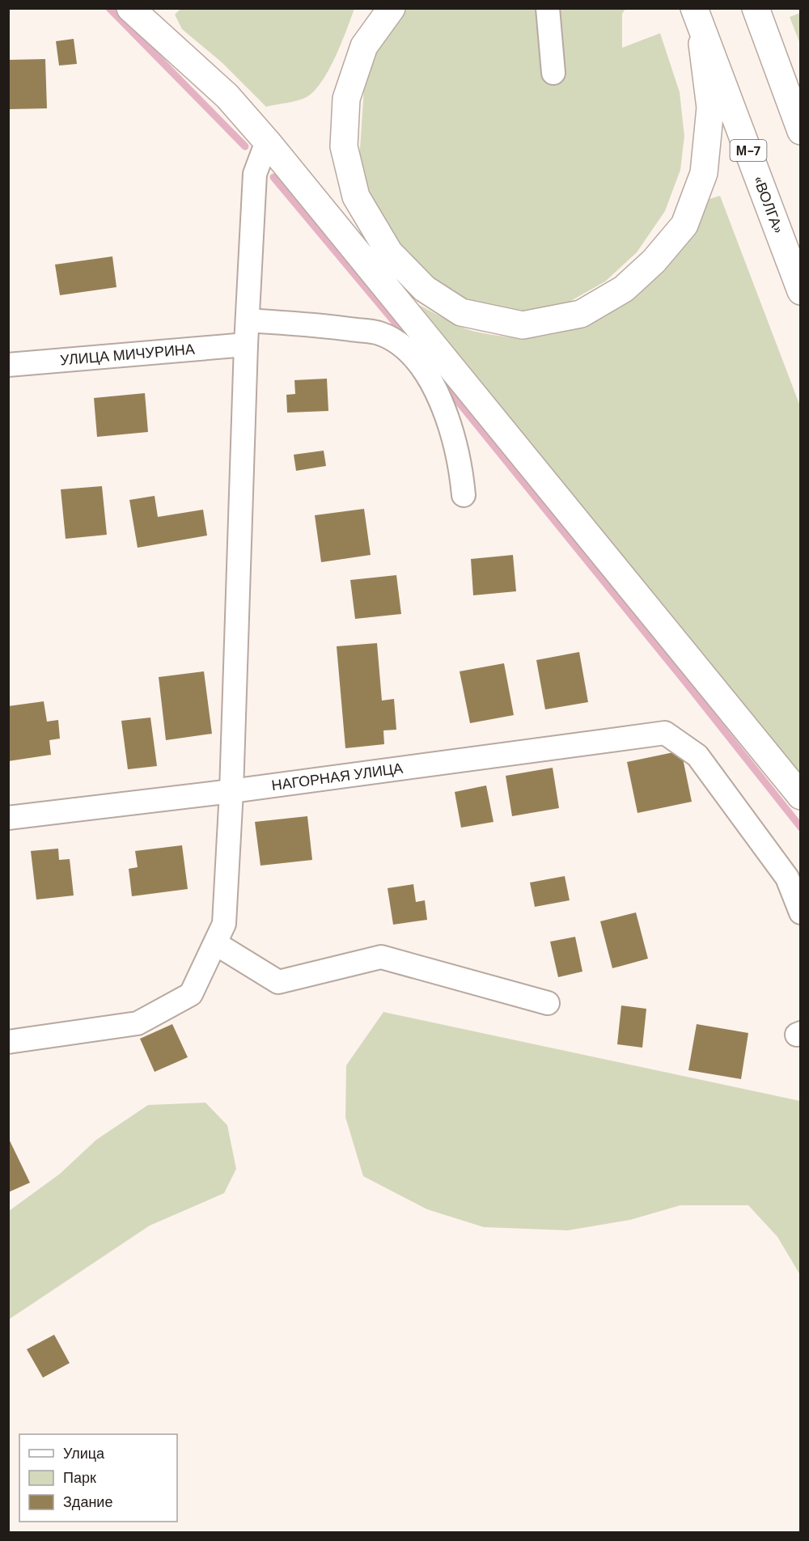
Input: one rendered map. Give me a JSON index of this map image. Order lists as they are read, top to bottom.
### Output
{
  "streets": {
    "main road": ["М-7", "«ВОЛГА»"],
    "street": ["УЛИЦА МИЧУРИНА", "НАГОРНАЯ УЛИЦА"]
  },
  "legend": ["Улица", "Парк", "Здание"]
}
